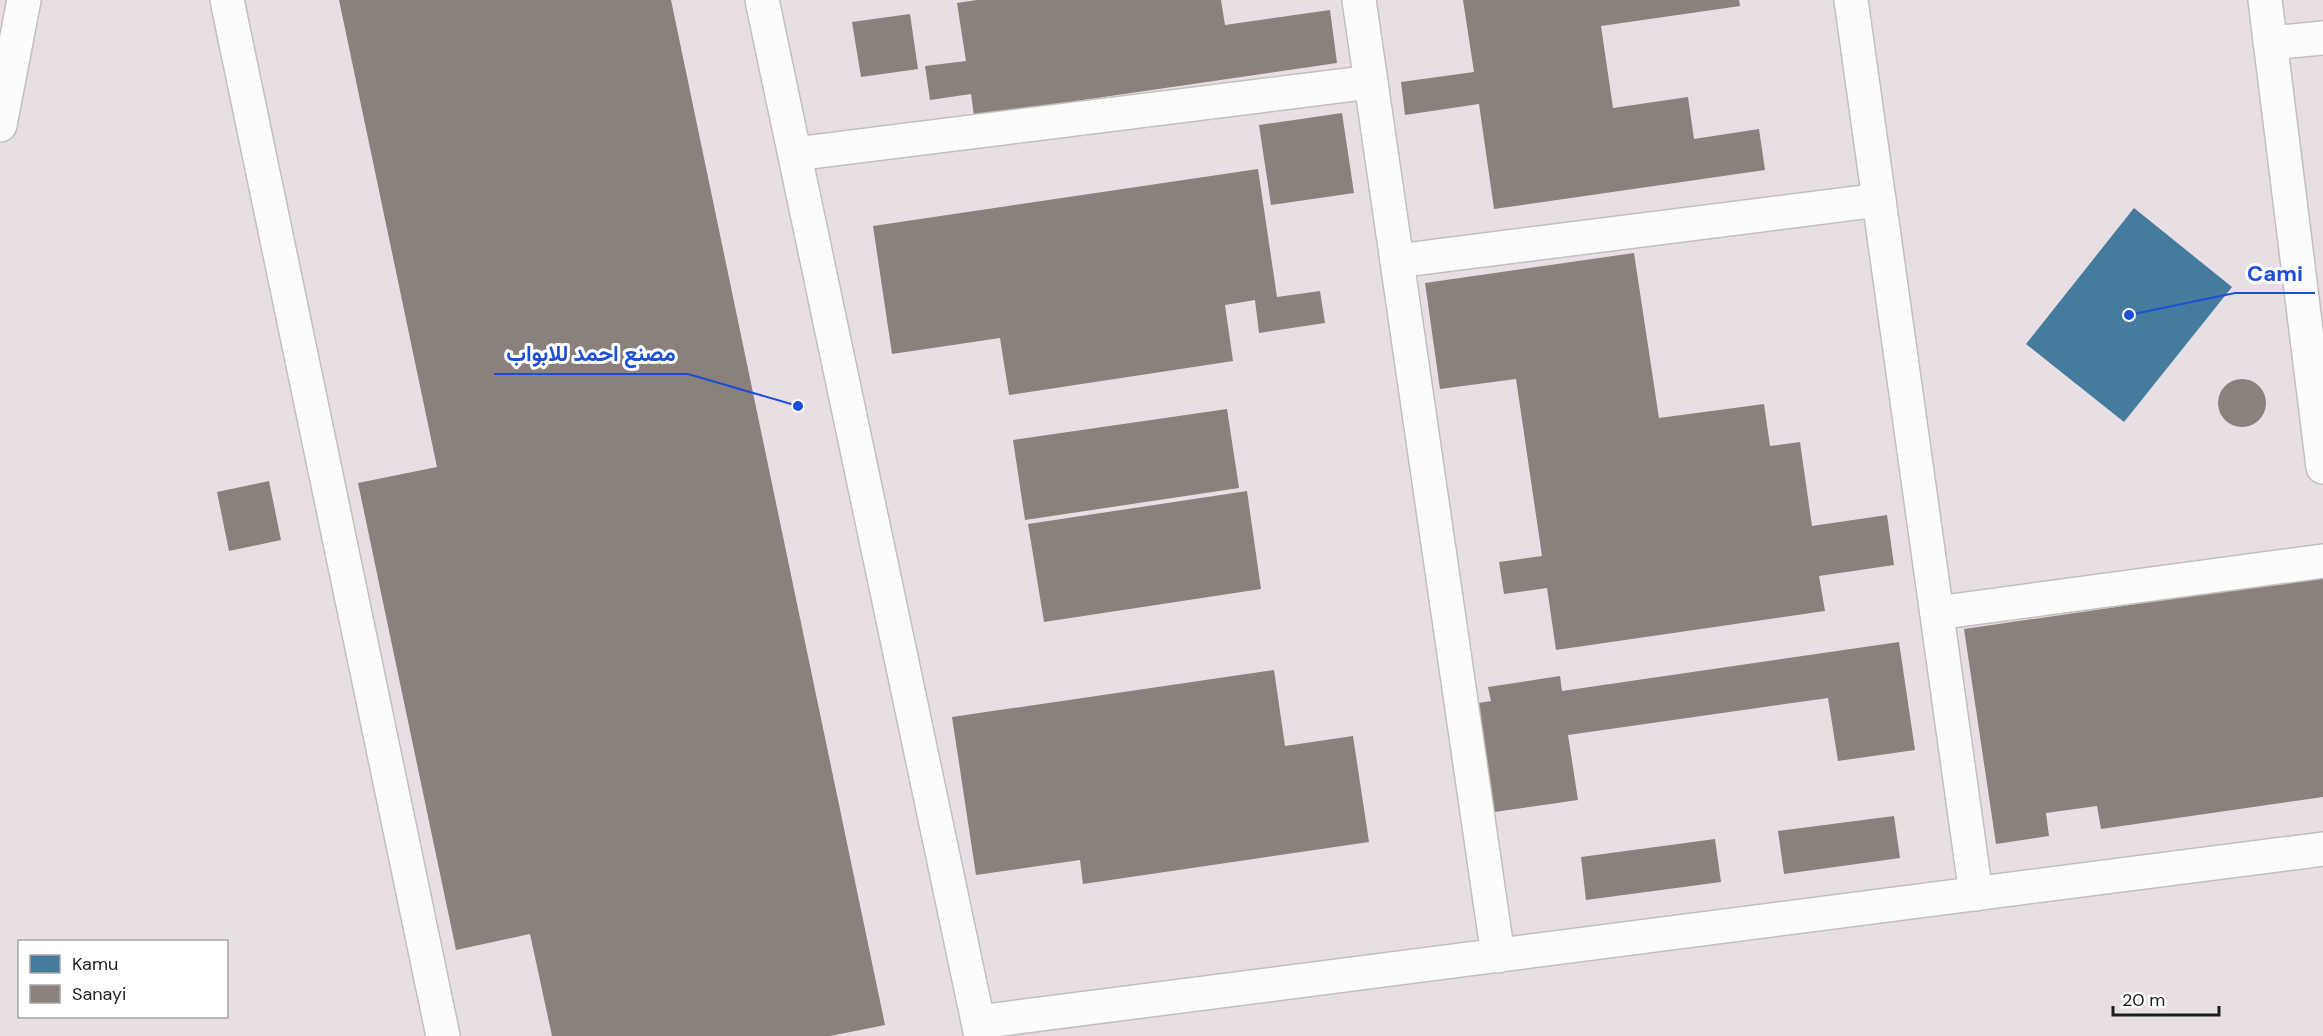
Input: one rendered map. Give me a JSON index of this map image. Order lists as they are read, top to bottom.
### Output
{
  "places": ["Cami", "مصنع احمد للابواب"],
  "legend": ["Kamu", "Sanayi"],
  "scale_bar": "20 m"
}
